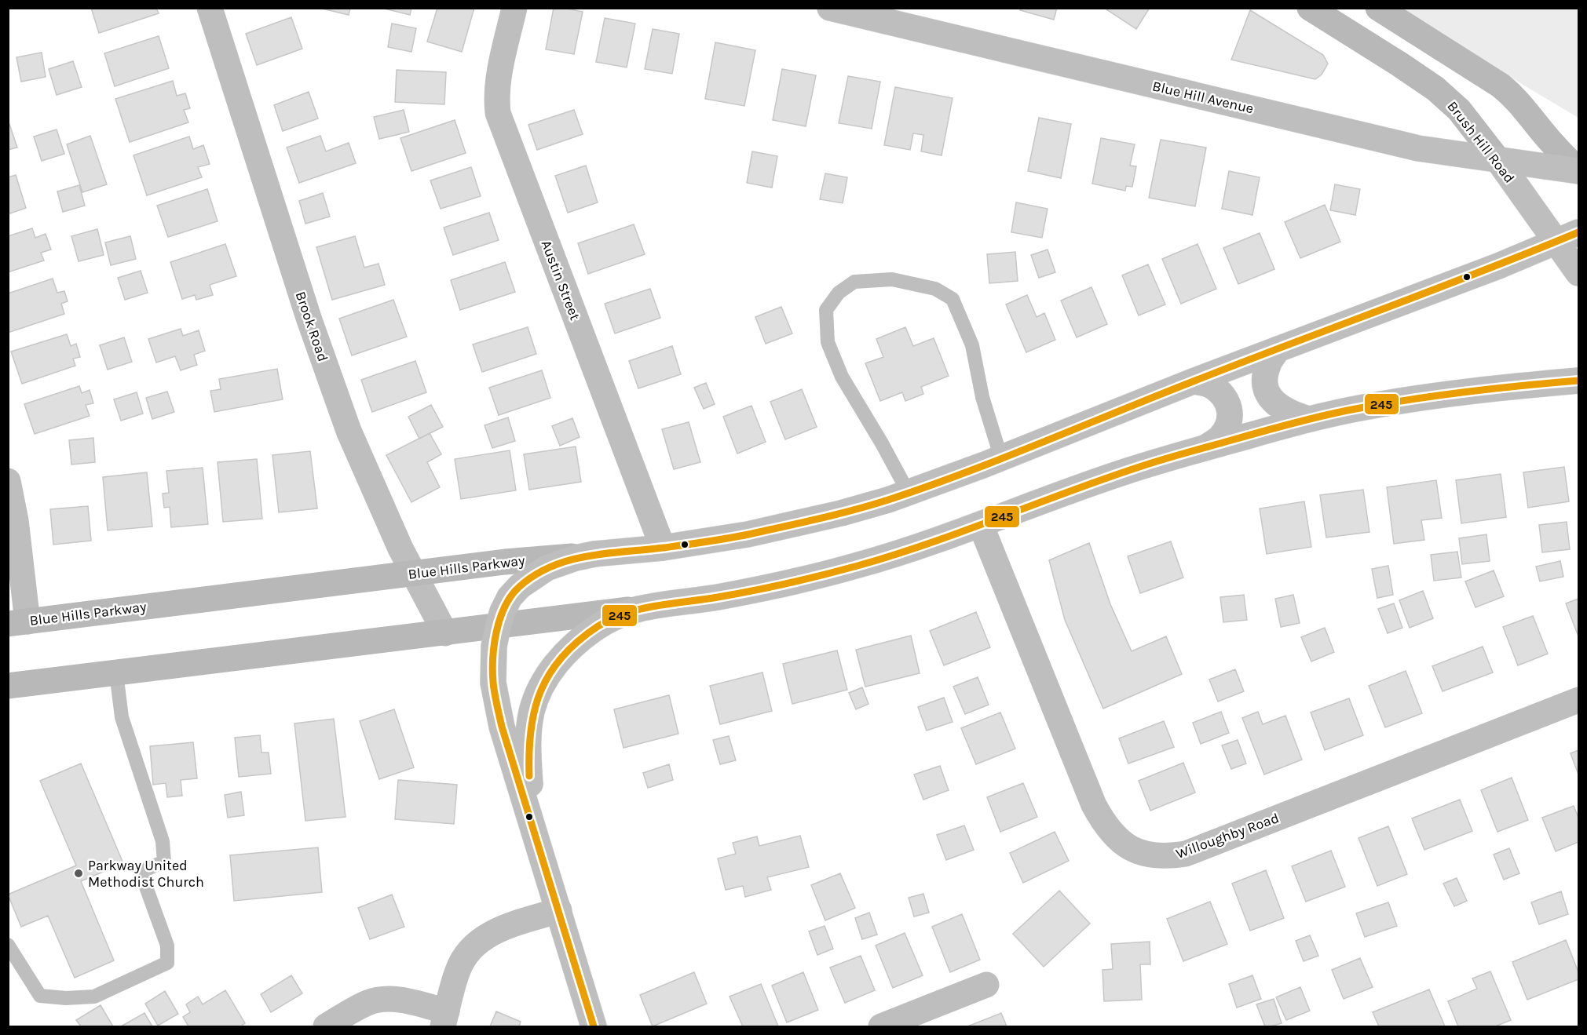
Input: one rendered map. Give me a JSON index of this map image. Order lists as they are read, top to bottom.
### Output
{
  "streets": {
    "main road": [
      "Blue Hill Avenue",
      "Brush Hill Road",
      "Austin Street",
      "Brook Road",
      "Blue Hills Parkway",
      "Willoughby Road"
    ]
  },
  "crossings": [
    ["Blue Hill Avenue", "Brush Hill Road"],
    ["Brush Hill Road", "Blue Hills Parkway"],
    ["Austin Street", "Blue Hills Parkway"],
    ["Brook Road", "Blue Hills Parkway"]
  ],
  "places": ["Parkway United Methodist Church"],
  "lines": ["transit line 245"]
}
